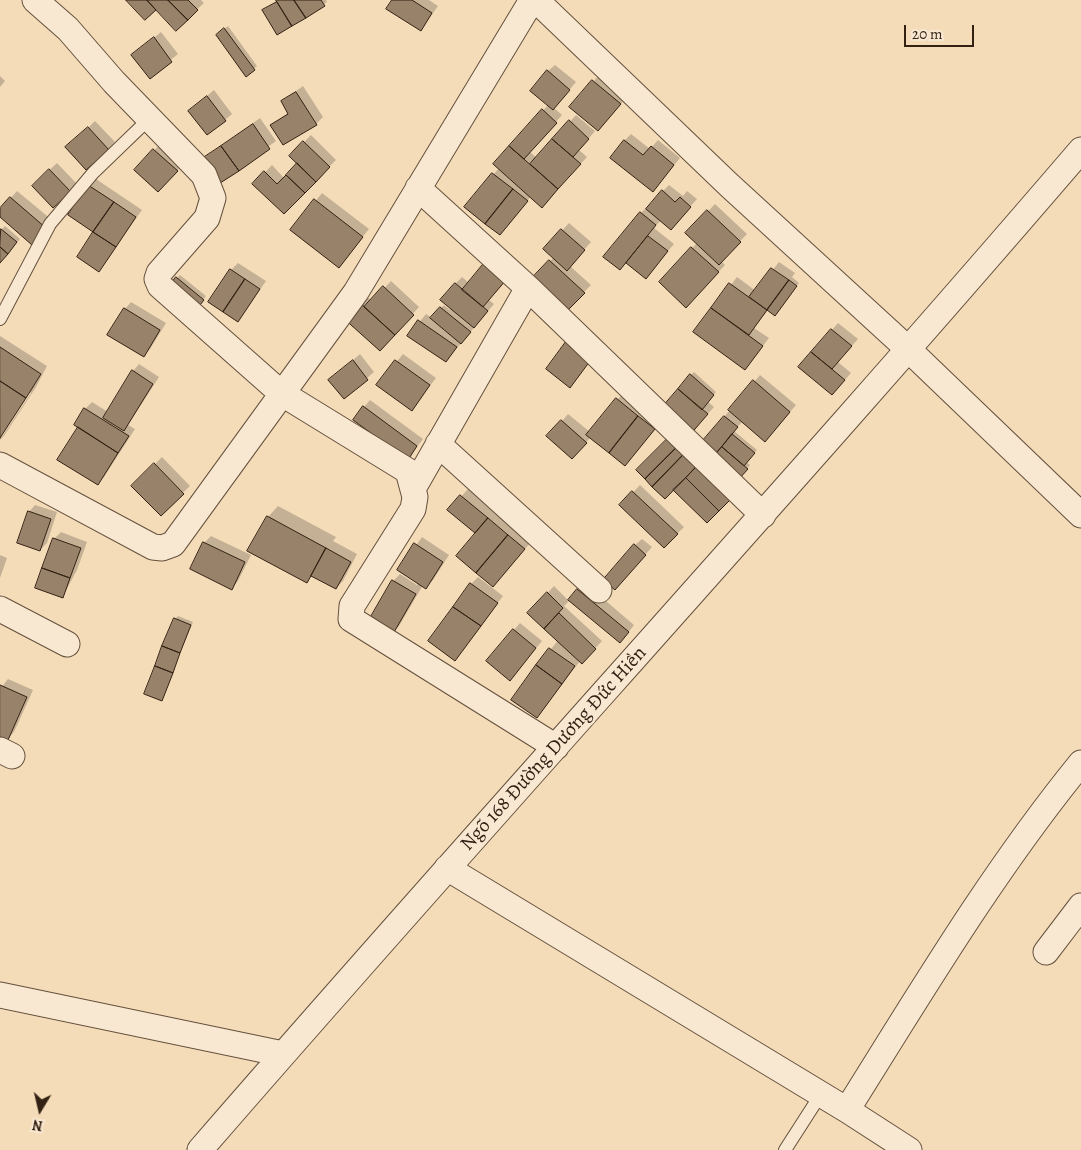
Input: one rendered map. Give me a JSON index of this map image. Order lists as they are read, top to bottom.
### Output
{
  "streets": {
    "street": ["Ngõ 168 Đường Dương Đức Hiền"]
  },
  "scale_bar": "20 m",
  "north": "bottom"
}
